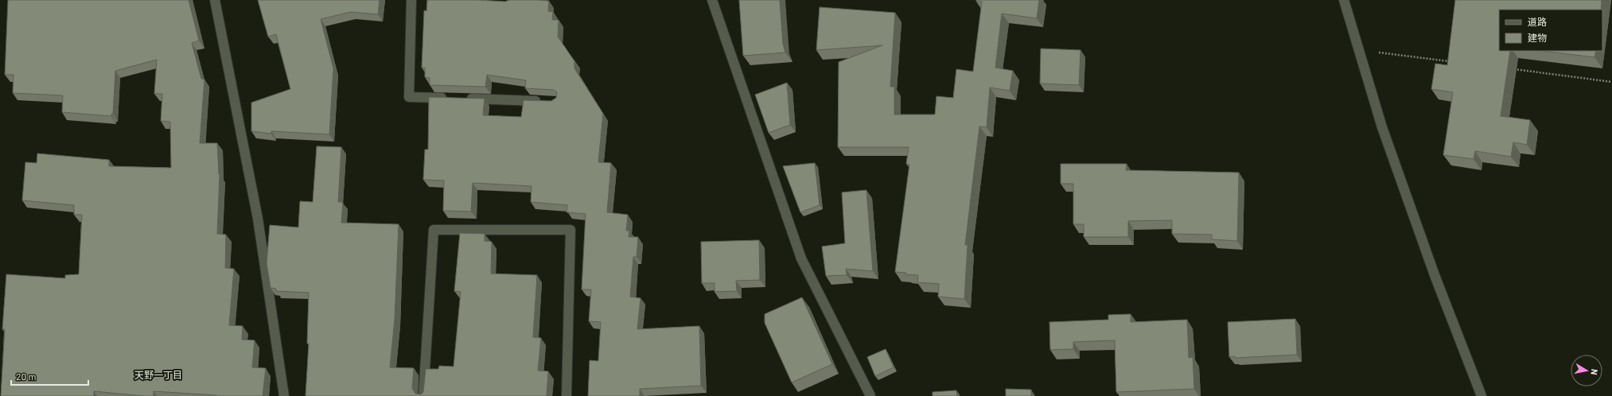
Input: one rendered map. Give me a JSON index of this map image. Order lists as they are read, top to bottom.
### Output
{
  "districts": ["天野一丁目"],
  "legend": ["道路", "建物"],
  "scale_bar": "20 m",
  "north": "right"
}
